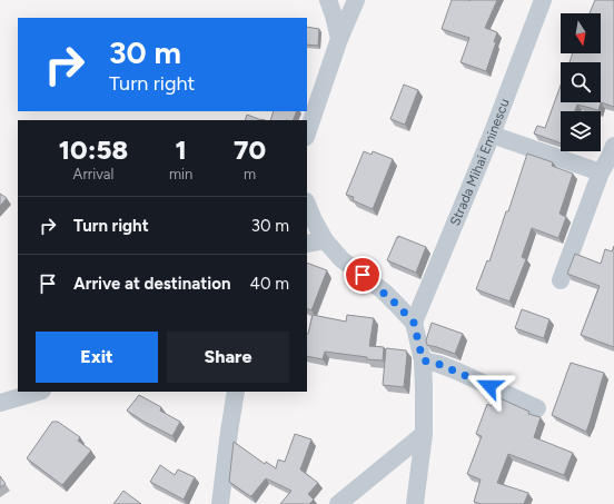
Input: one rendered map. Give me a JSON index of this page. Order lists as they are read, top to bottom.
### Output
{
  "streets": {
    "street": ["Strada Mihai Eminescu"]
  },
  "north": "bottom",
  "page": {
    "turn": ["30 m", "Turn right"],
    "eta": [
      "10:58",
      "Arrival",
      "1",
      "min",
      "70",
      "m"
    ],
    "list": [
      {
        "name": "Turn right",
        "value": "30 m"
      },
      {
        "name": "Arrive at destination",
        "value": "40 m"
      }
    ],
    "buttons": ["Exit", "Share"]
  }
}
